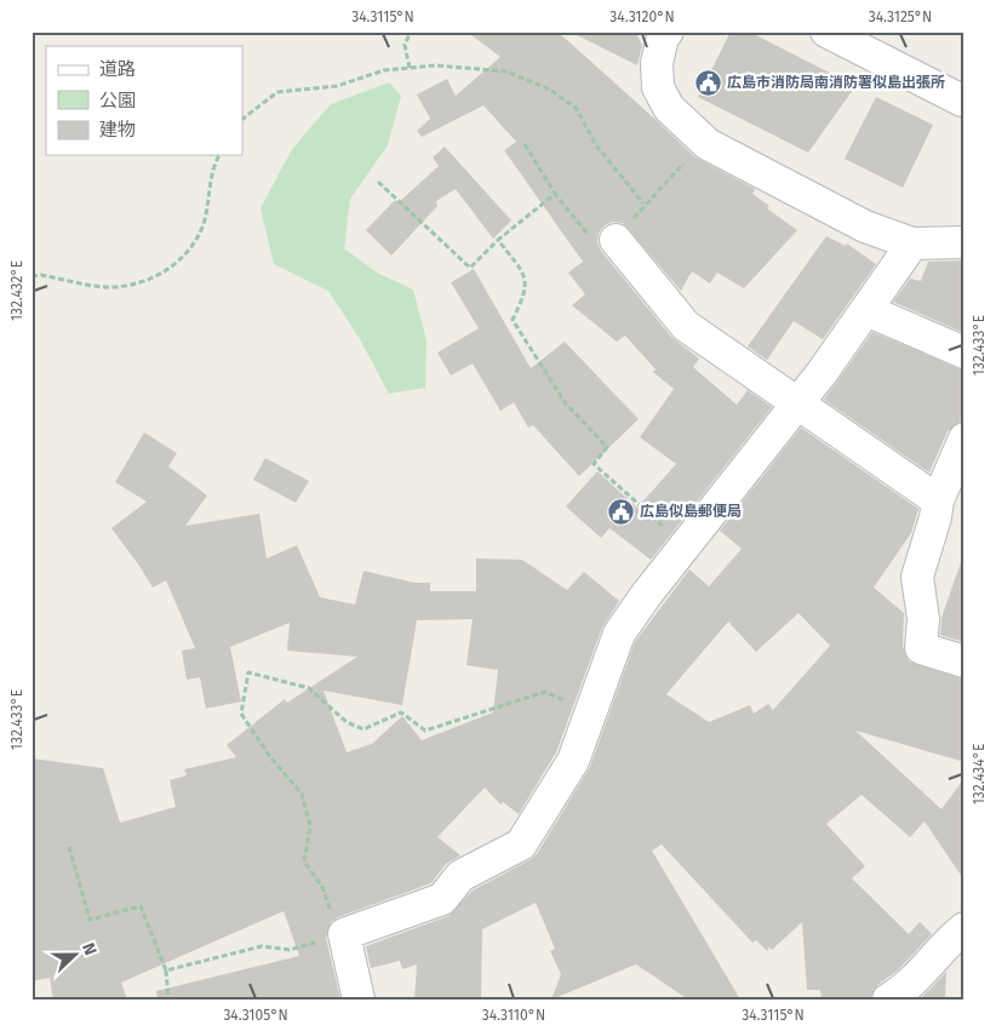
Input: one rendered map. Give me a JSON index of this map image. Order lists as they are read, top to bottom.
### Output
{
  "places": {
    "public building": ["広島市消防局南消防署似島出張所", "広島似島郵便局"]
  },
  "legend": ["道路", "公園", "建物"],
  "north": "right",
  "coordinates": [
    "34.3115°N",
    "34.3120°N",
    "34.3125°N",
    "132.432°E",
    "132.433°E",
    "132.434°E",
    "34.3105°N",
    "34.3110°N"
  ]
}
